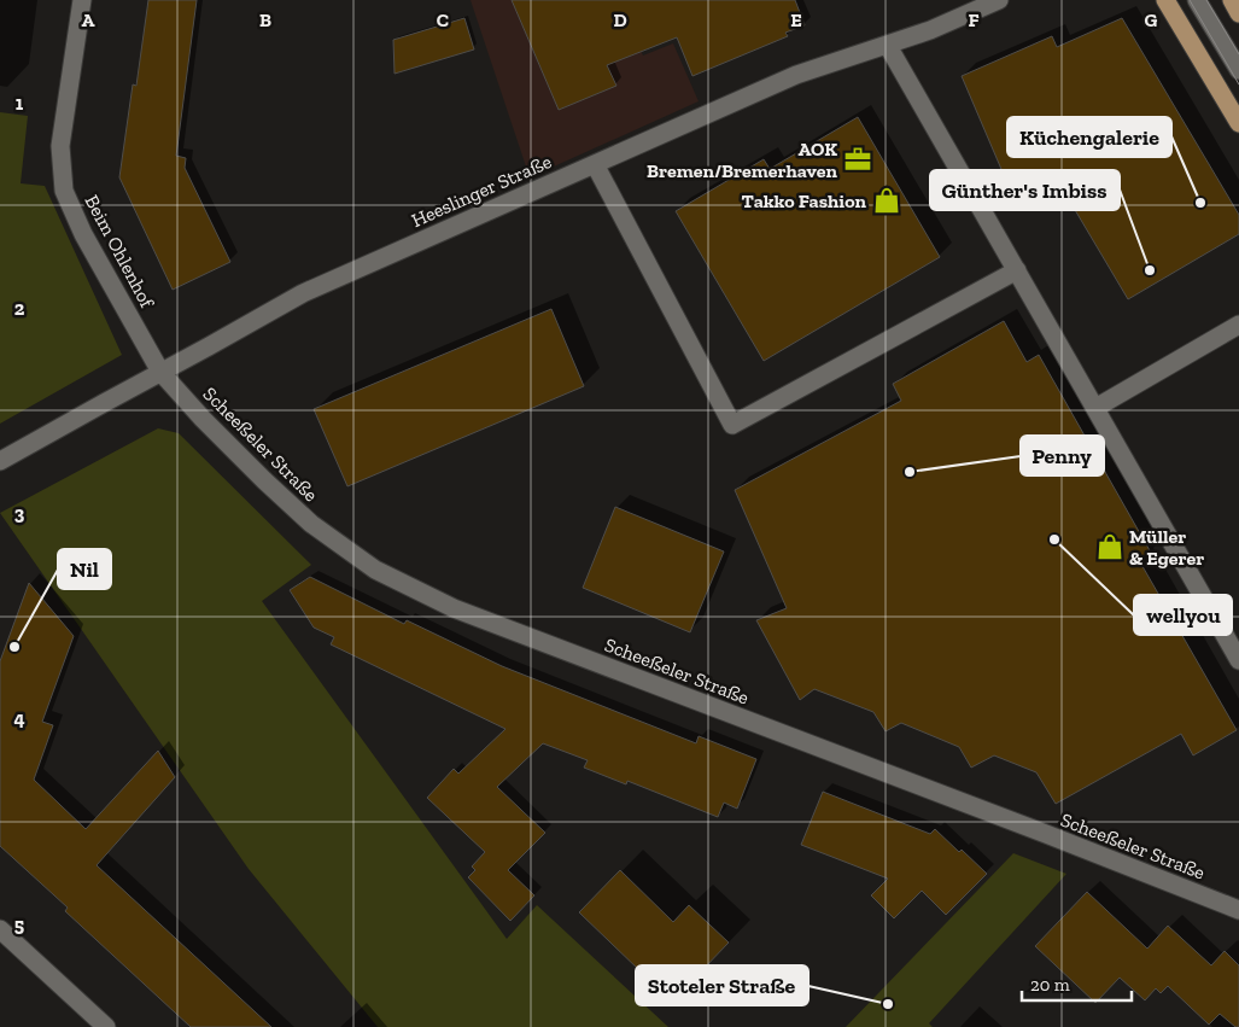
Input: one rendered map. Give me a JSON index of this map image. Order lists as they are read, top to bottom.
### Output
{
  "streets": {
    "street": ["Heeslinger Straße", "Beim Ohlenhof", "Scheeßeler Straße"]
  },
  "crossings": [
    ["Heeslinger Straße", "Beim Ohlenhof"],
    ["Heeslinger Straße", "Scheeßeler Straße"],
    ["Beim Ohlenhof", "Scheeßeler Straße"]
  ],
  "places": {
    "office": ["AOK Bremen/Bremerhaven"],
    "shop": ["Takko Fashion", "Müller & Egerer"],
    "other": [
      "Küchengalerie",
      "Günther's Imbiss",
      "Penny",
      "wellyou",
      "Nil",
      "Stoteler Straße"
    ]
  },
  "scale_bar": "20 m",
  "grid": {
    "columns": [
      "A",
      "B",
      "C",
      "D",
      "E",
      "F",
      "G"
    ],
    "rows": [
      "1",
      "2",
      "3",
      "4",
      "5"
    ]
  }
}
